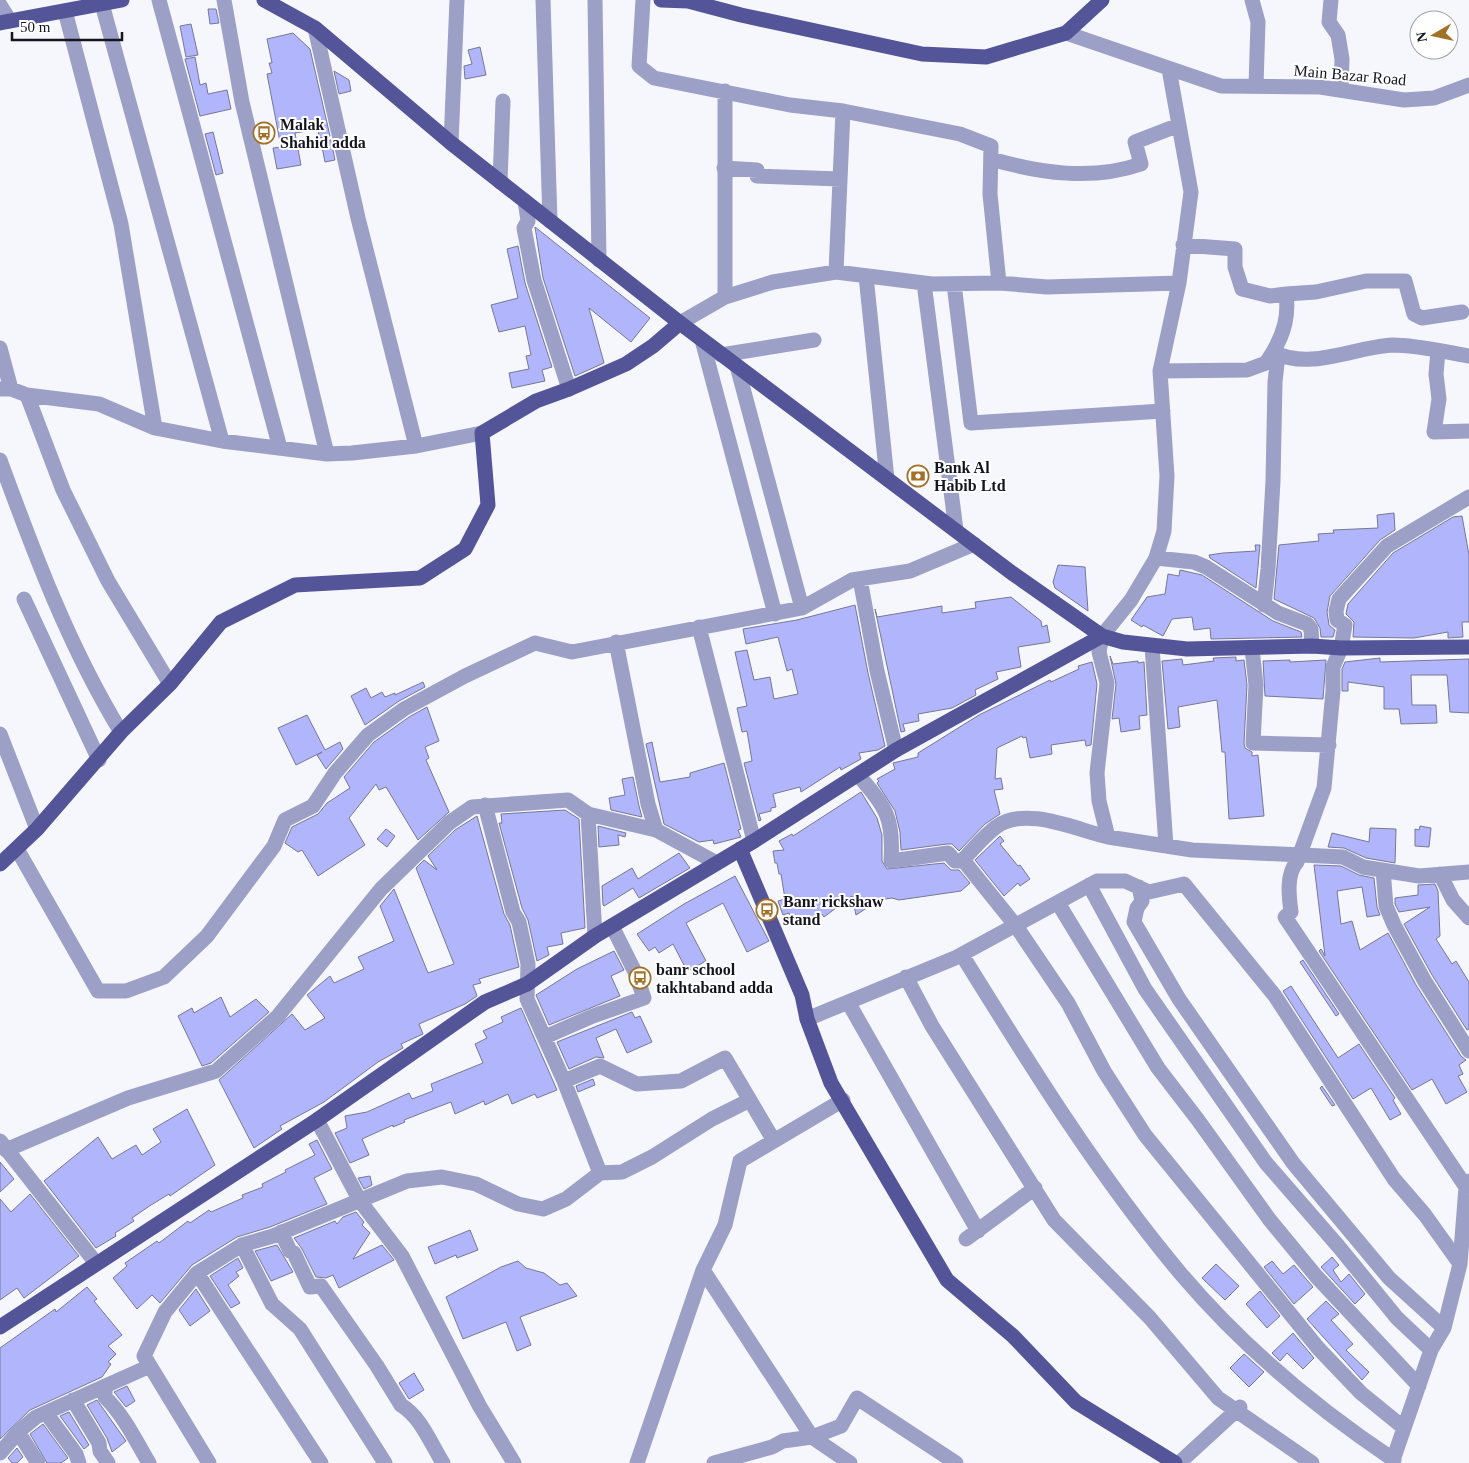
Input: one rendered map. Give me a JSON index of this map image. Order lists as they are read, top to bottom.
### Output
{
  "streets": {
    "street": ["Main Bazar Road"]
  },
  "places": {
    "bus stop": ["Malak Shahid adda", "Banr rickshaw stand", "banr school takhtaband adda"],
    "bank": ["Bank Al Habib Ltd"]
  },
  "scale_bar": "50 m",
  "north": "left"
}
